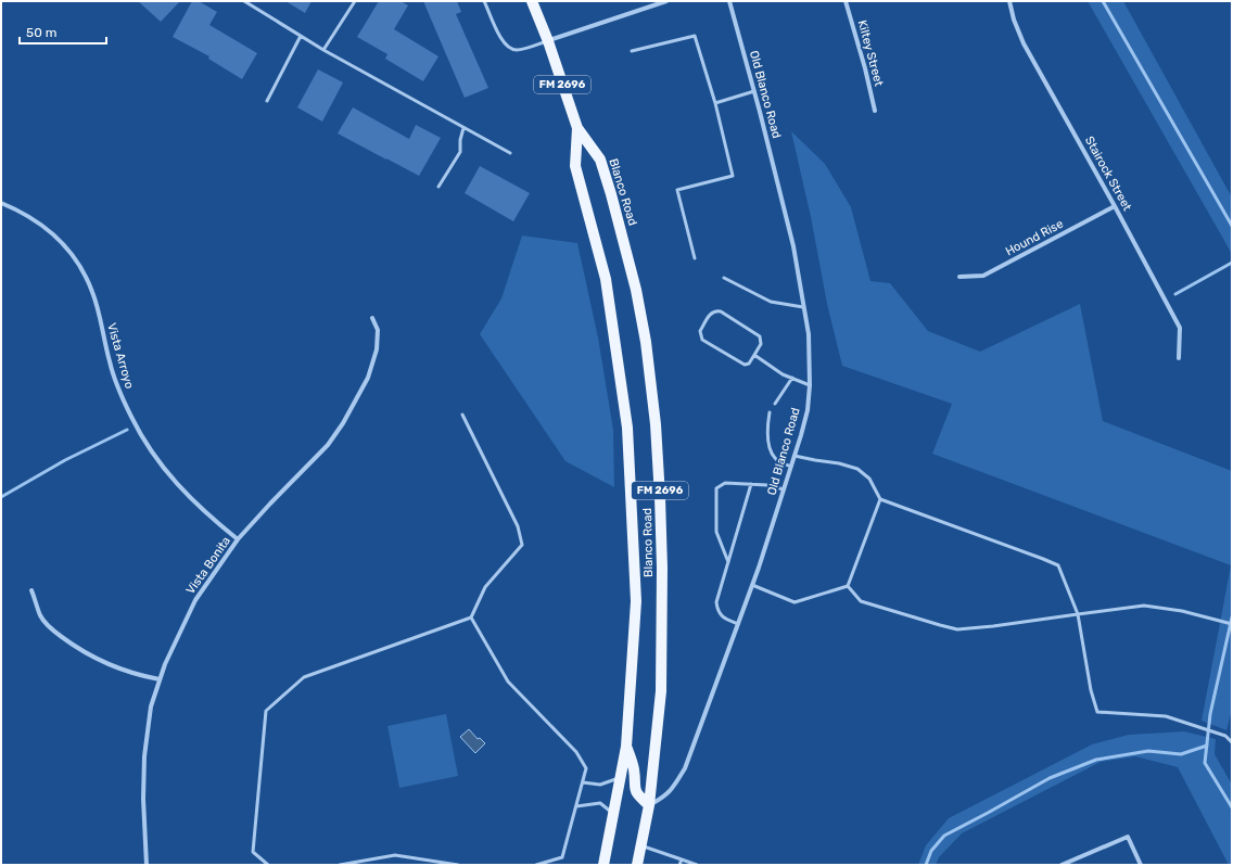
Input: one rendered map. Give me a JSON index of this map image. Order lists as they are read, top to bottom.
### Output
{
  "streets": {
    "main road": ["FM 2696", "Blanco Road"],
    "street": [
      "Kiltey Street",
      "Old Blanco Road",
      "Stairock Street",
      "Hound Rise",
      "Vista Arroyo",
      "Vista Bonita"
    ]
  },
  "crossings": [
    ["Old Blanco Road", "Blanco Road"],
    ["Stairock Street", "Hound Rise"],
    ["Vista Arroyo", "Vista Bonita"]
  ],
  "scale_bar": "50 m"
}
